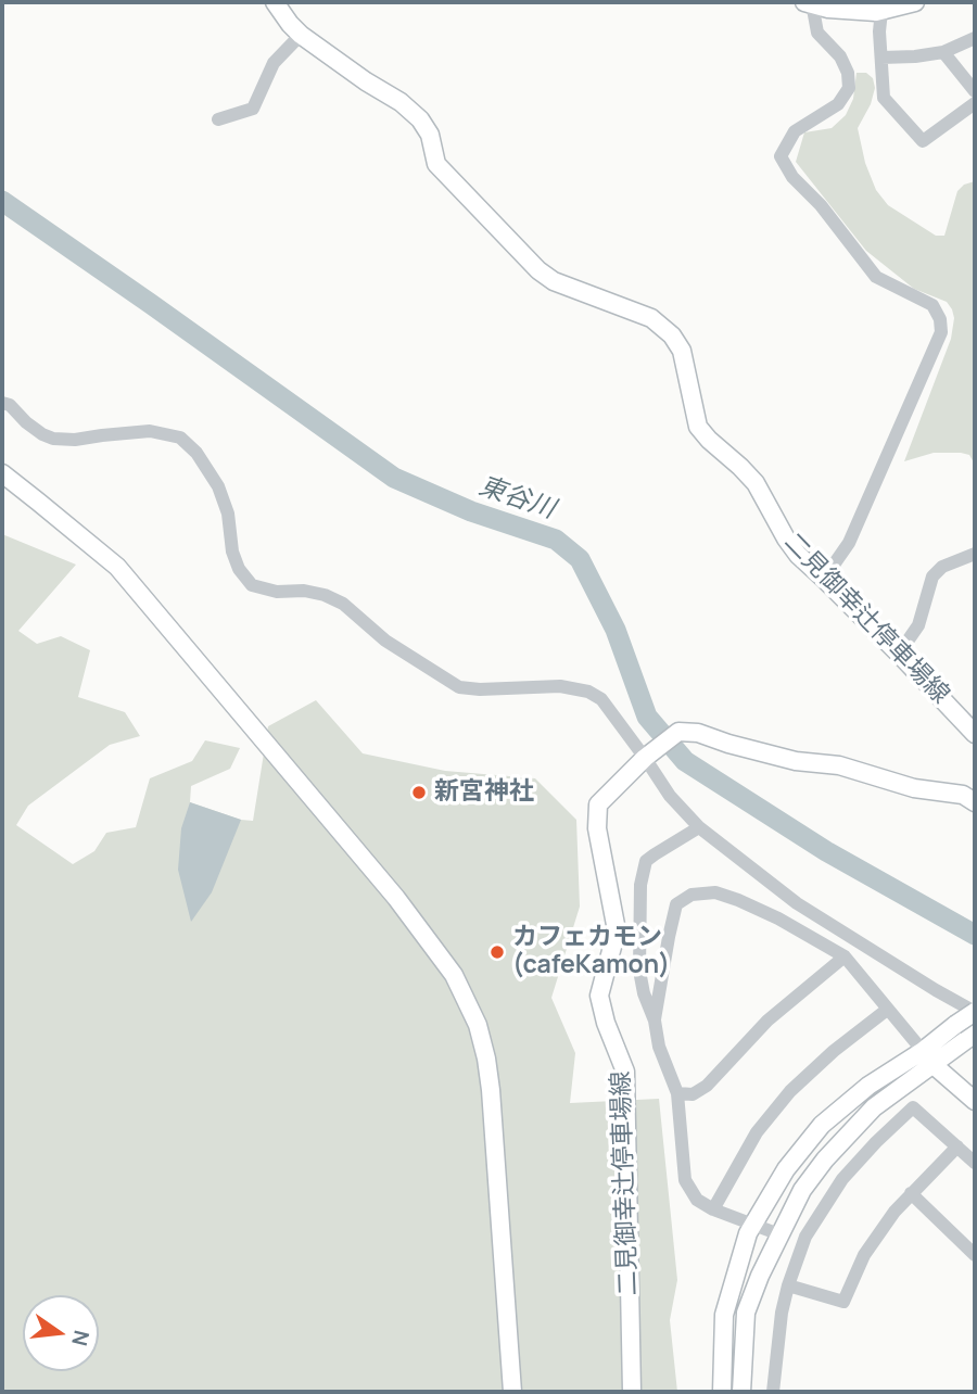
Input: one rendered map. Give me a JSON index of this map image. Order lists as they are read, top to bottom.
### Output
{
  "streets": {
    "street": ["二見御幸辻停車場線"]
  },
  "water": ["東谷川"],
  "places": ["新宮神社", "カフェカモン (cafeKamon)"],
  "north": "right"
}
